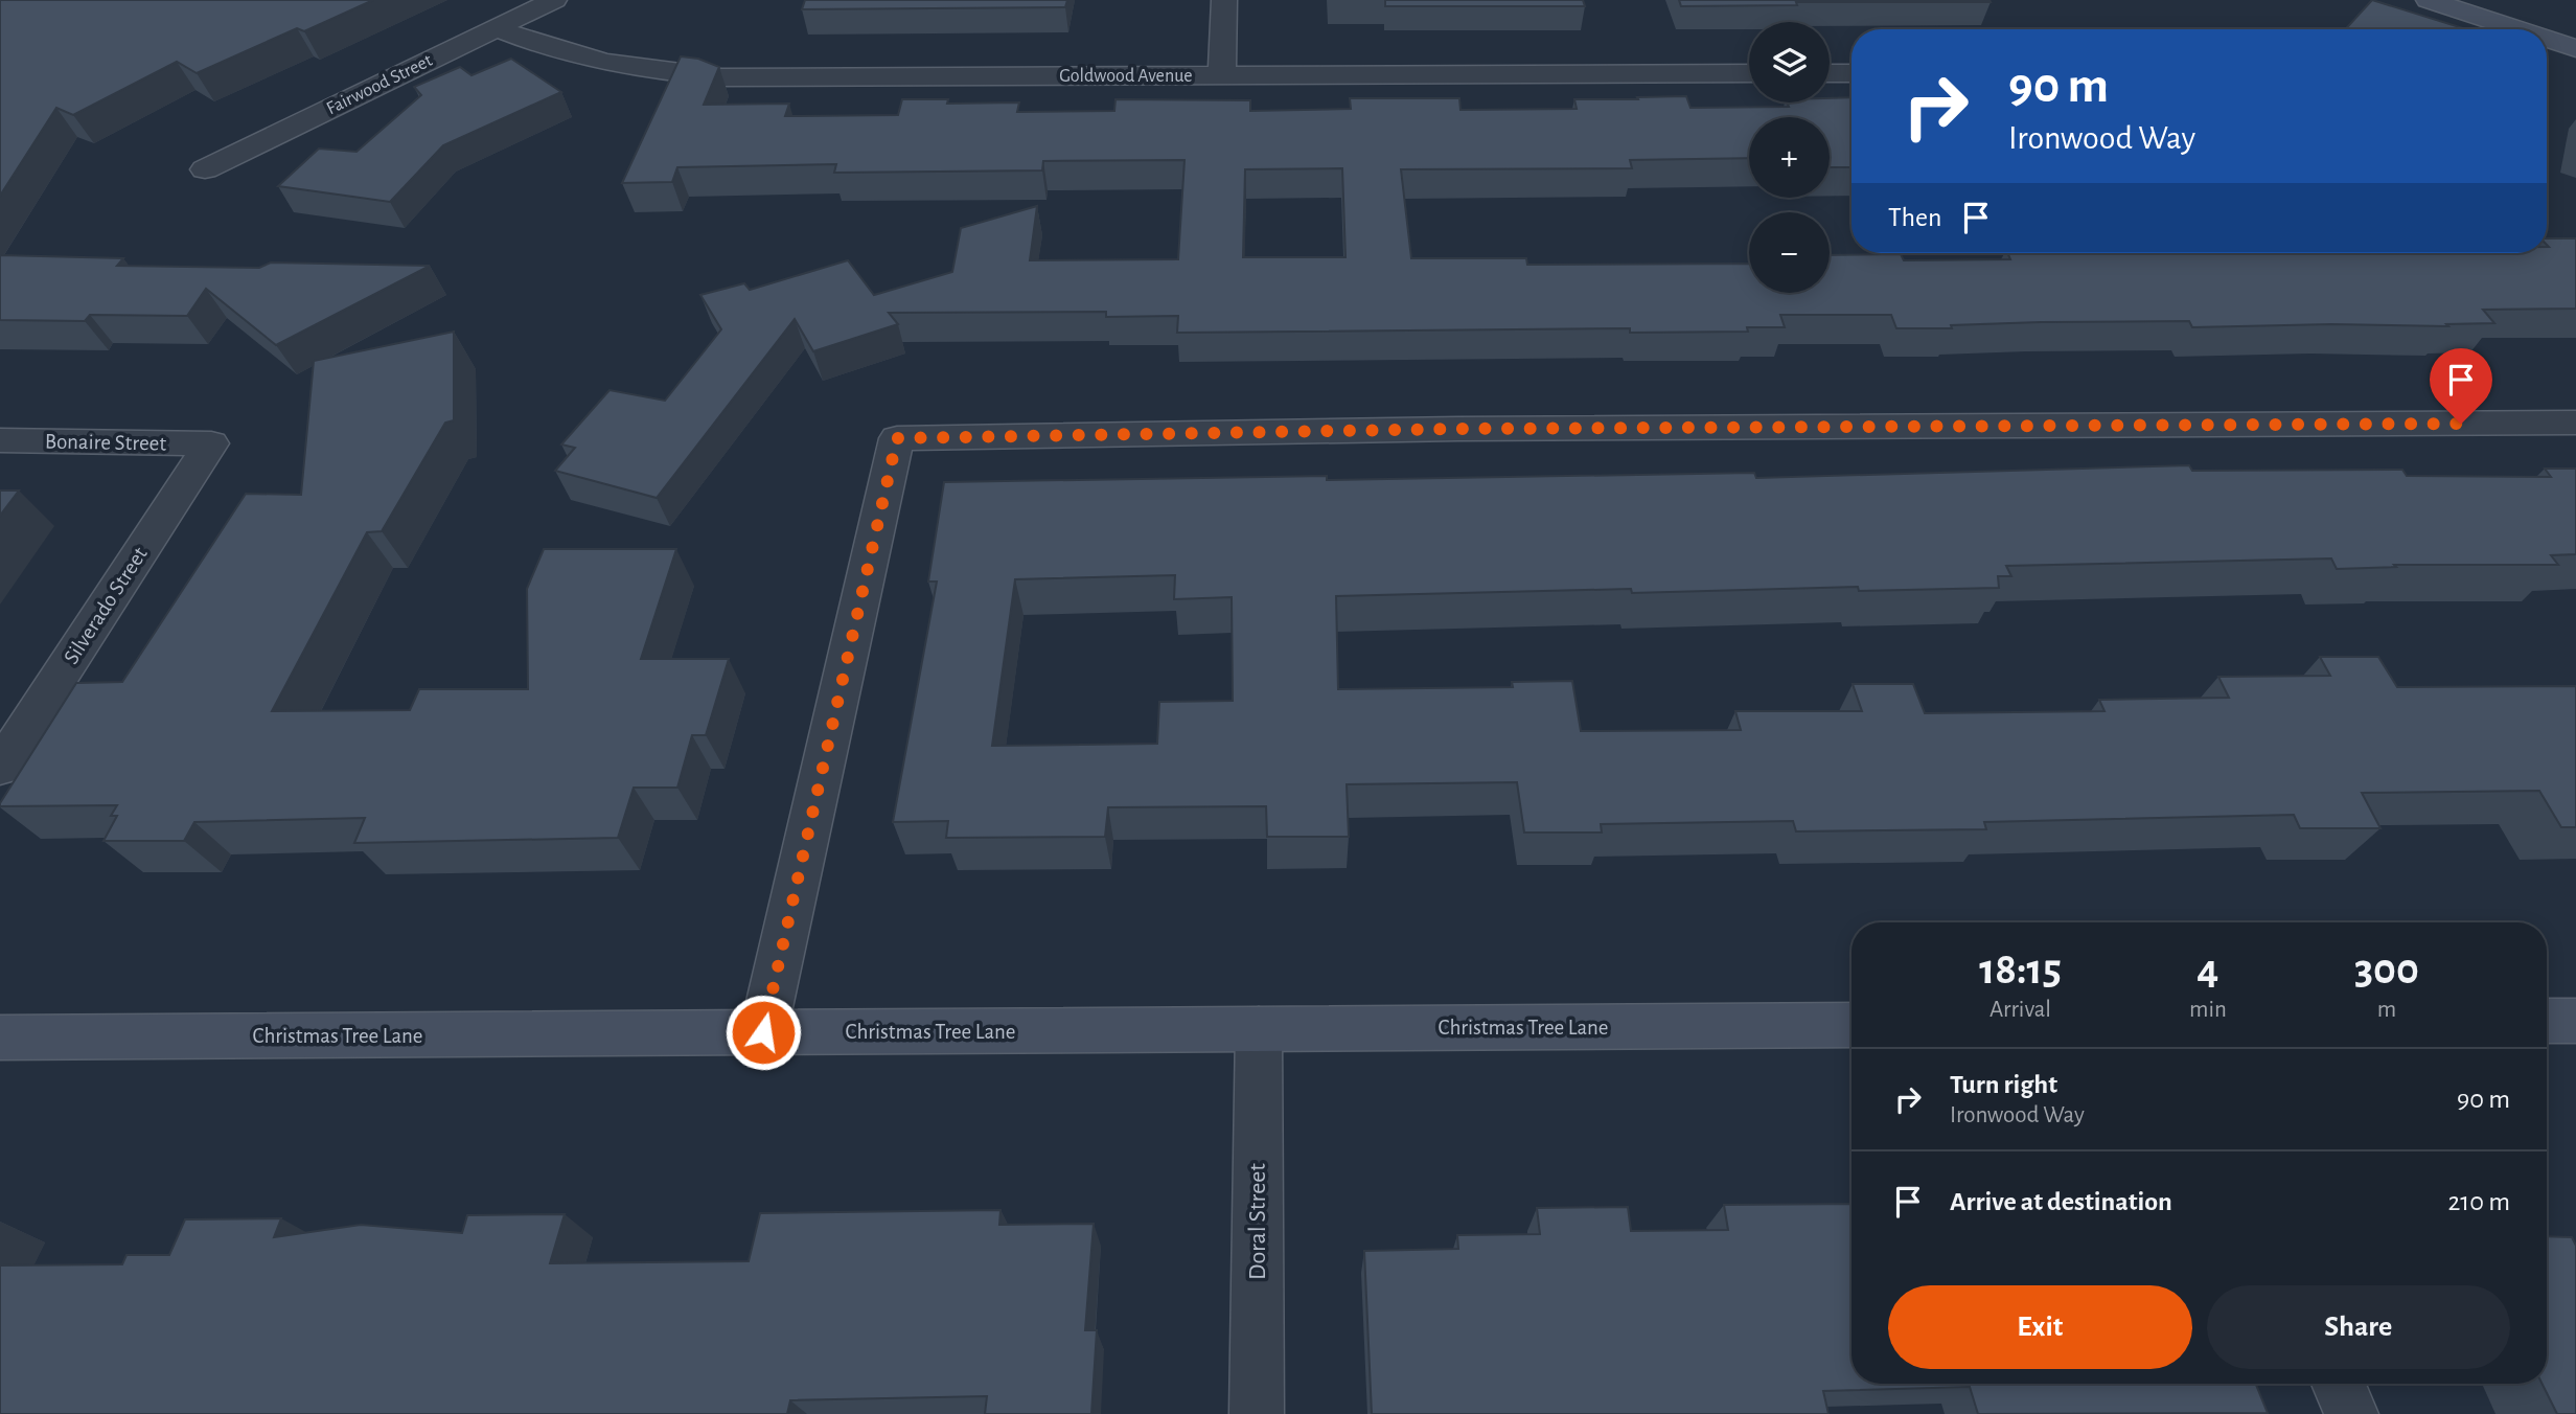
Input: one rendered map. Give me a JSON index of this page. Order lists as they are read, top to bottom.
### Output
{
  "streets": {
    "street": [
      "Goldwood Avenue",
      "Fairwood Street",
      "Bonaire Street",
      "Silverado Street",
      "Christmas Tree Lane",
      "Doral Street"
    ]
  },
  "crossings": [
    ["Goldwood Avenue", "Fairwood Street"],
    ["Bonaire Street", "Silverado Street"],
    ["Christmas Tree Lane", "Doral Street"]
  ],
  "page": {
    "map_buttons": ["+", "−"],
    "turn": ["90 m", "Ironwood Way"],
    "then": "Then",
    "eta": [
      "18:15",
      "Arrival",
      "4",
      "min",
      "300",
      "m"
    ],
    "list": [
      {
        "name": "Turn right",
        "note": "Ironwood Way",
        "value": "90 m"
      },
      {
        "name": "Arrive at destination",
        "value": "210 m"
      }
    ],
    "buttons": ["Exit", "Share"]
  }
}
